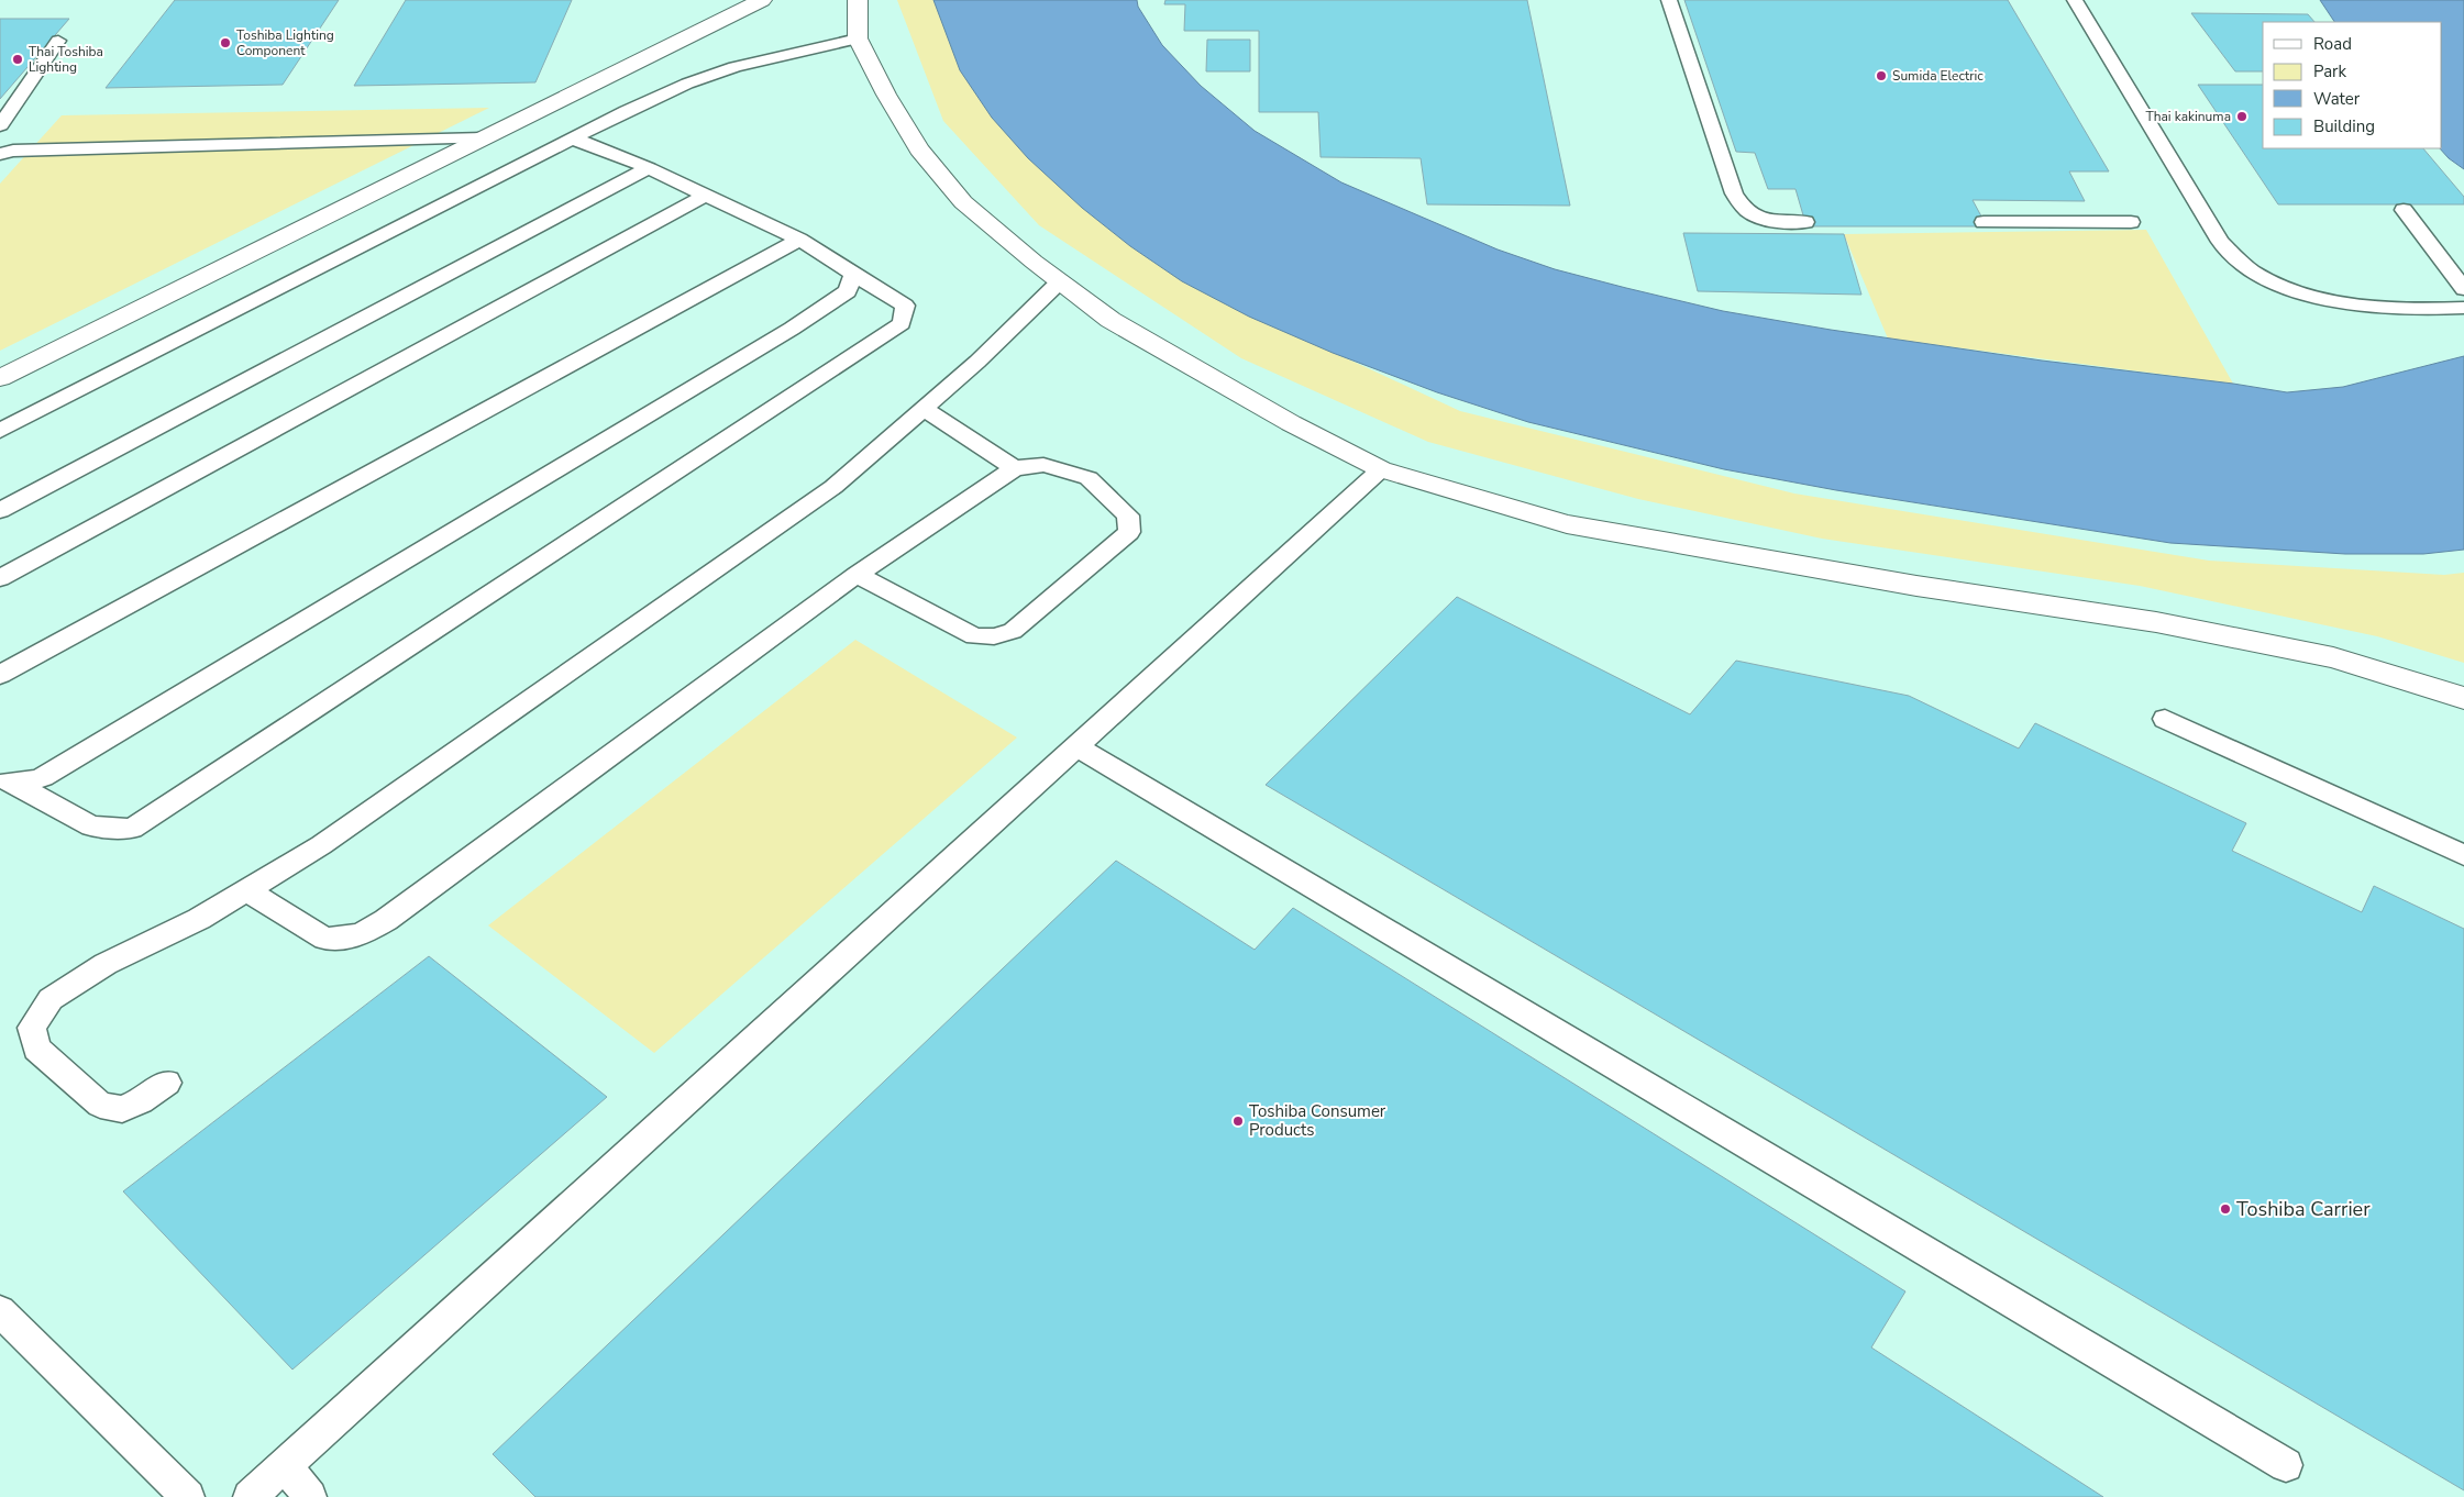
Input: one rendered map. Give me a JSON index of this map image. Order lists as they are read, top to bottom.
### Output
{
  "places": [
    "Toshiba Lighting Component",
    "Thai Toshiba Lighting",
    "Sumida Electric",
    "Thai kakinuma",
    "Toshiba Consumer Products",
    "Toshiba Carrier"
  ],
  "legend": [
    "Road",
    "Park",
    "Water",
    "Building"
  ]
}
